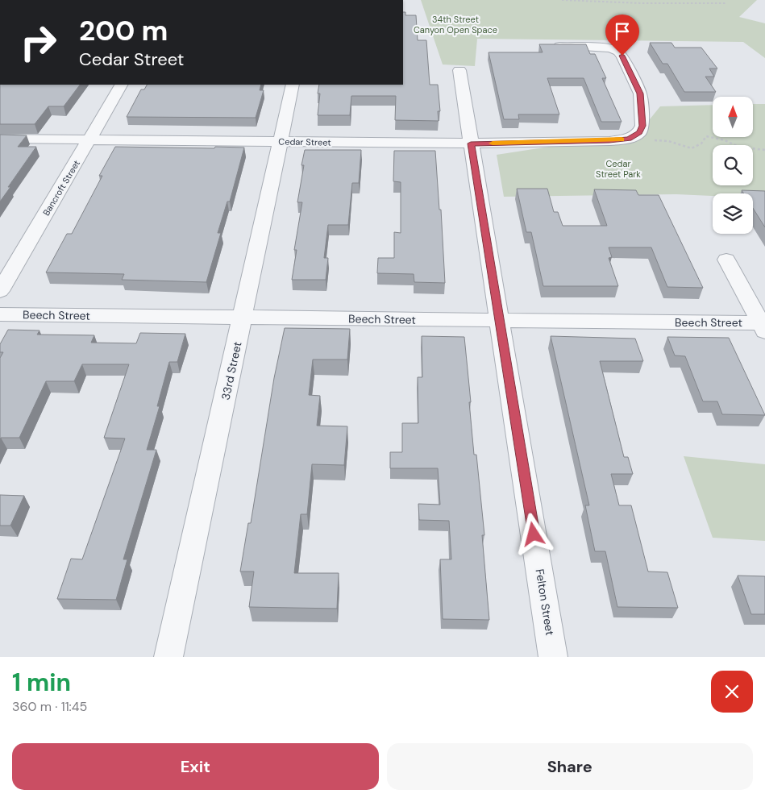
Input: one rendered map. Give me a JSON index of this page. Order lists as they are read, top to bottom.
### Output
{
  "streets": {
    "street": [
      "Cedar Street",
      "Bancroft Street",
      "Beech Street",
      "33rd Street",
      "Felton Street"
    ]
  },
  "crossings": [
    ["Cedar Street", "Bancroft Street"],
    ["Cedar Street", "33rd Street"],
    ["Cedar Street", "Felton Street"],
    ["Beech Street", "33rd Street"],
    ["Beech Street", "Felton Street"]
  ],
  "parks": ["34th Street Canyon Open Space", "Cedar Street Park"],
  "north": "top",
  "page": {
    "turn": ["200 m", "Cedar Street"],
    "heading": ["1 min", "360 m · 11:45"],
    "buttons": ["Exit", "Share"]
  }
}
